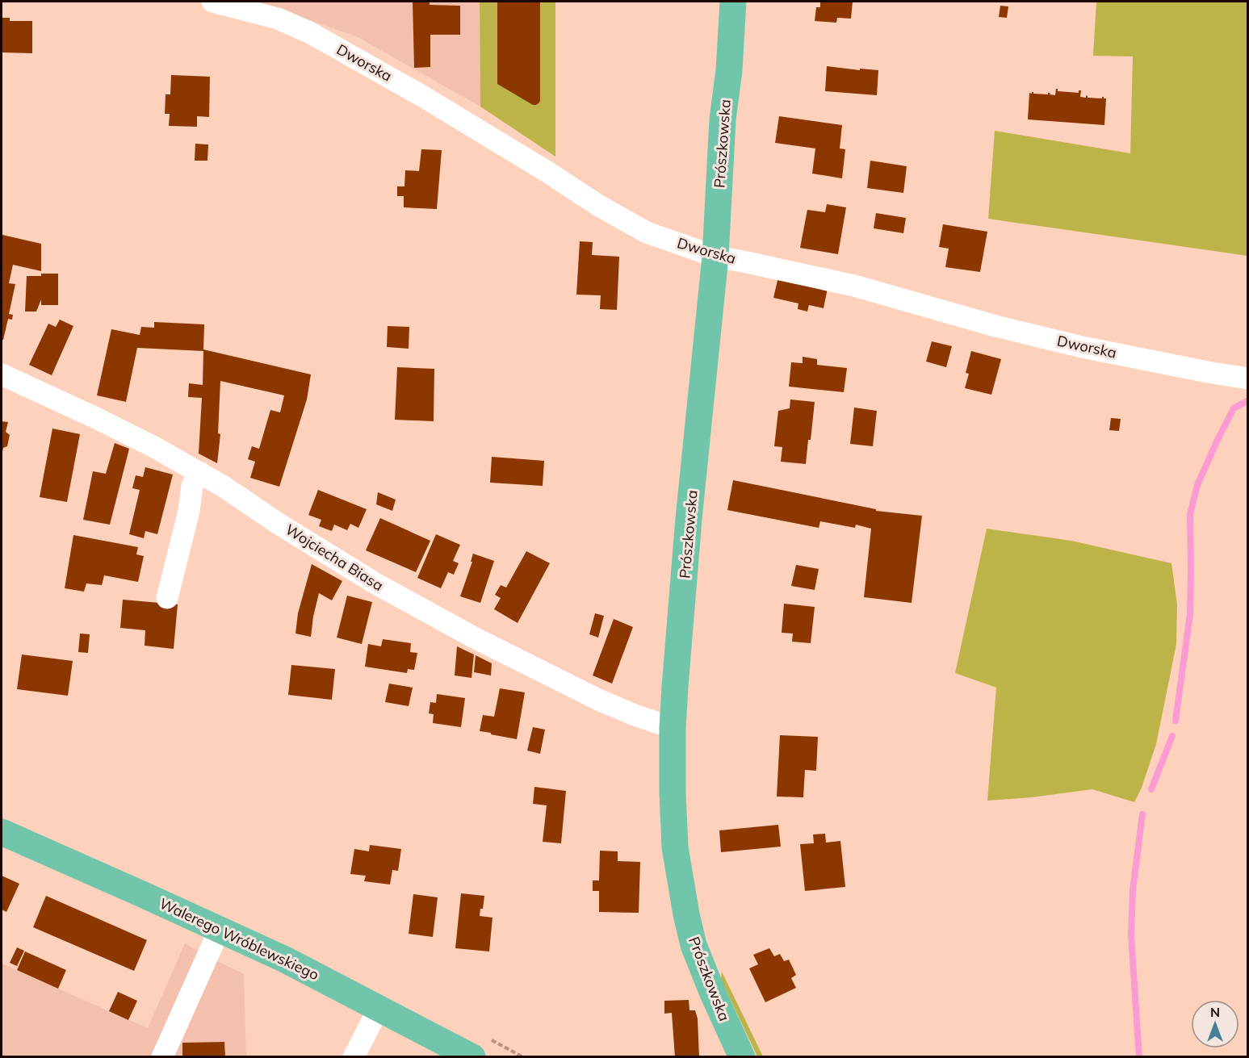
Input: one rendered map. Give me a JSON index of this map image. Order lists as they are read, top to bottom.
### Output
{
  "streets": {
    "main road": ["Prószkowska", "Walerego Wróblewskiego"],
    "street": ["Dworska", "Wojciecha Biasa"]
  },
  "crossings": [
    ["Dworska", "Prószkowska"],
    ["Prószkowska", "Wojciecha Biasa"]
  ],
  "north": "top"
}
